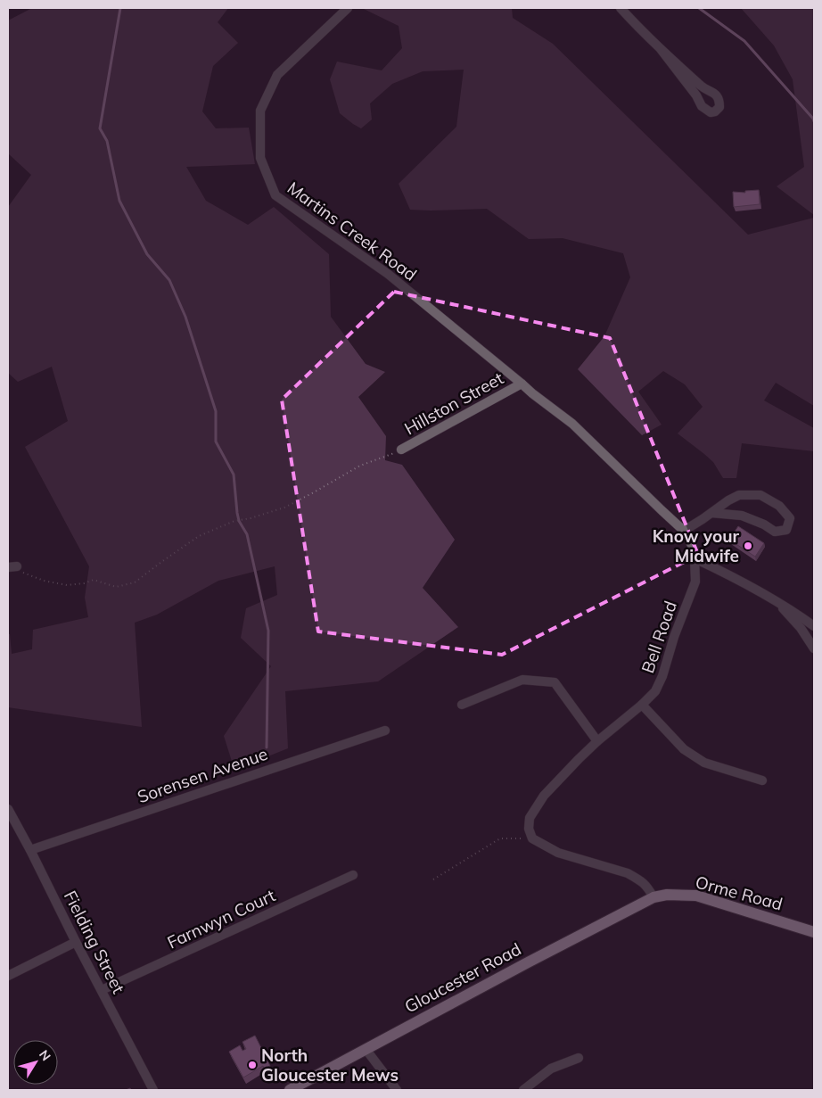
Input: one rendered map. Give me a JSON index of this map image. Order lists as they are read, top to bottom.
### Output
{
  "streets": {
    "main road": ["Orme Road", "Gloucester Road"],
    "street": [
      "Martins Creek Road",
      "Hillston Street",
      "Bell Road",
      "Sorensen Avenue",
      "Farnwyn Court",
      "Fielding Street"
    ]
  },
  "crossings": [
    ["Martins Creek Road", "Hillston Street"],
    ["Martins Creek Road", "Bell Road"],
    ["Hillston Street", "Bell Road"],
    ["Sorensen Avenue", "Fielding Street"],
    ["Orme Road", "Gloucester Road"],
    ["Farnwyn Court", "Fielding Street"]
  ],
  "places": ["Know your Midwife", "North Gloucester Mews"],
  "north": "top right"
}
